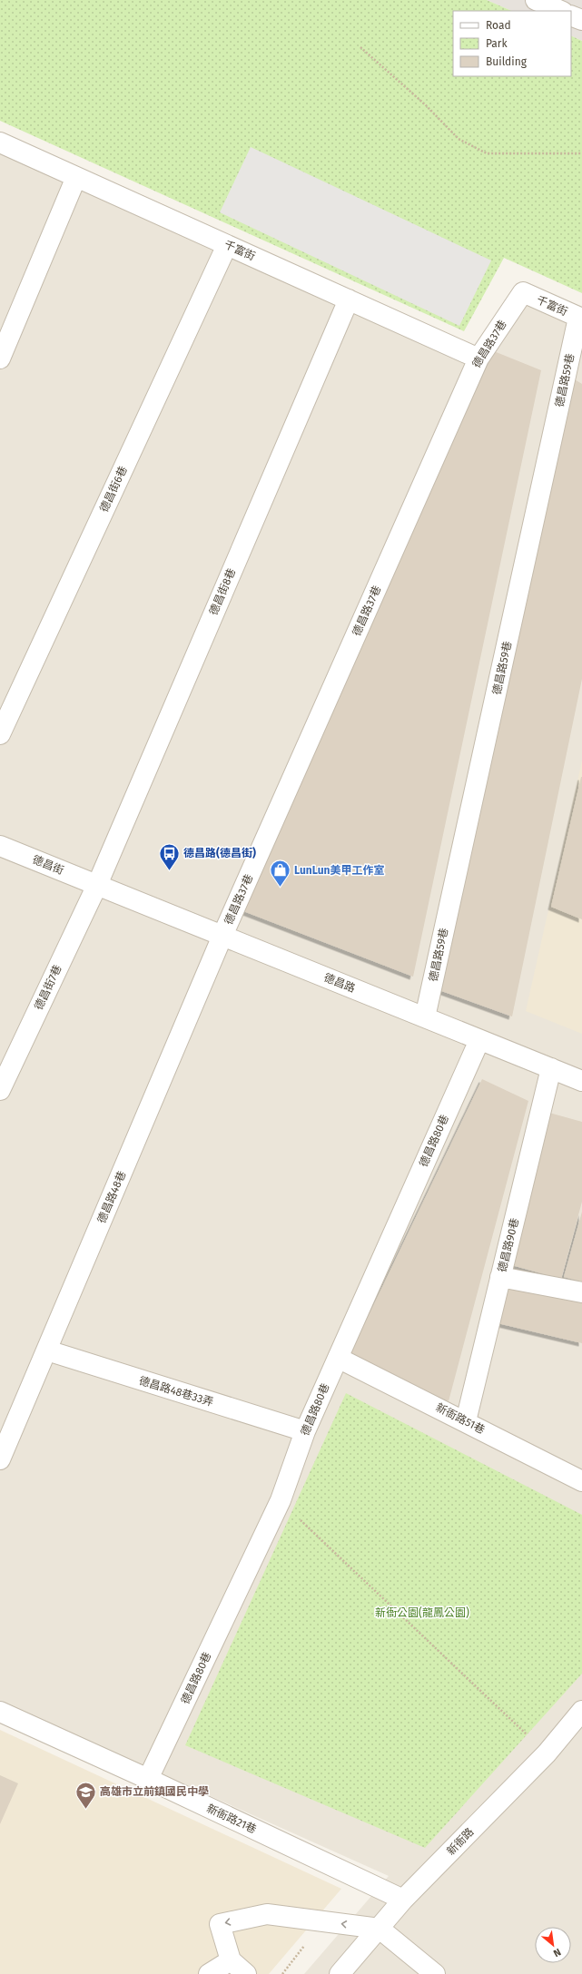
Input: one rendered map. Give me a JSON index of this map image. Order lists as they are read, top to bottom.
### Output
{
  "streets": {
    "street": [
      "千富街",
      "德昌路37巷",
      "德昌路59巷",
      "德昌街6巷",
      "德昌街8巷",
      "德昌街",
      "德昌路",
      "德昌街7巷",
      "德昌路80巷",
      "德昌路48巷",
      "德昌路90巷",
      "德昌路48巷33弄",
      "新衙路51巷",
      "新衙路21巷",
      "新衙路"
    ]
  },
  "crossings": [
    ["千富街", "德昌路37巷"],
    ["千富街", "德昌路59巷"],
    ["千富街", "德昌街6巷"],
    ["千富街", "德昌街8巷"],
    ["德昌路37巷", "德昌路"],
    ["德昌路37巷", "德昌路48巷"],
    ["德昌路59巷", "德昌路"],
    ["德昌街8巷", "德昌街"],
    ["德昌街8巷", "德昌路"],
    ["德昌街8巷", "德昌街7巷"],
    ["德昌街", "德昌路"],
    ["德昌街", "德昌街7巷"],
    ["德昌路", "德昌街7巷"],
    ["德昌路", "德昌路80巷"],
    ["德昌路", "德昌路48巷"],
    ["德昌路", "德昌路90巷"],
    ["德昌路80巷", "德昌路48巷33弄"],
    ["德昌路80巷", "新衙路51巷"],
    ["德昌路80巷", "新衙路21巷"],
    ["德昌路48巷", "德昌路48巷33弄"],
    ["德昌路90巷", "新衙路51巷"],
    ["新衙路21巷", "新衙路"]
  ],
  "parks": ["新衙公園(龍鳳公園)"],
  "places": {
    "bus stop": ["德昌路(德昌街)"],
    "shop": ["LunLun美甲工作室"],
    "school or university": ["高雄市立前鎮國民中學"]
  },
  "legend": ["Road", "Park", "Building"],
  "north": "bottom right"
}
